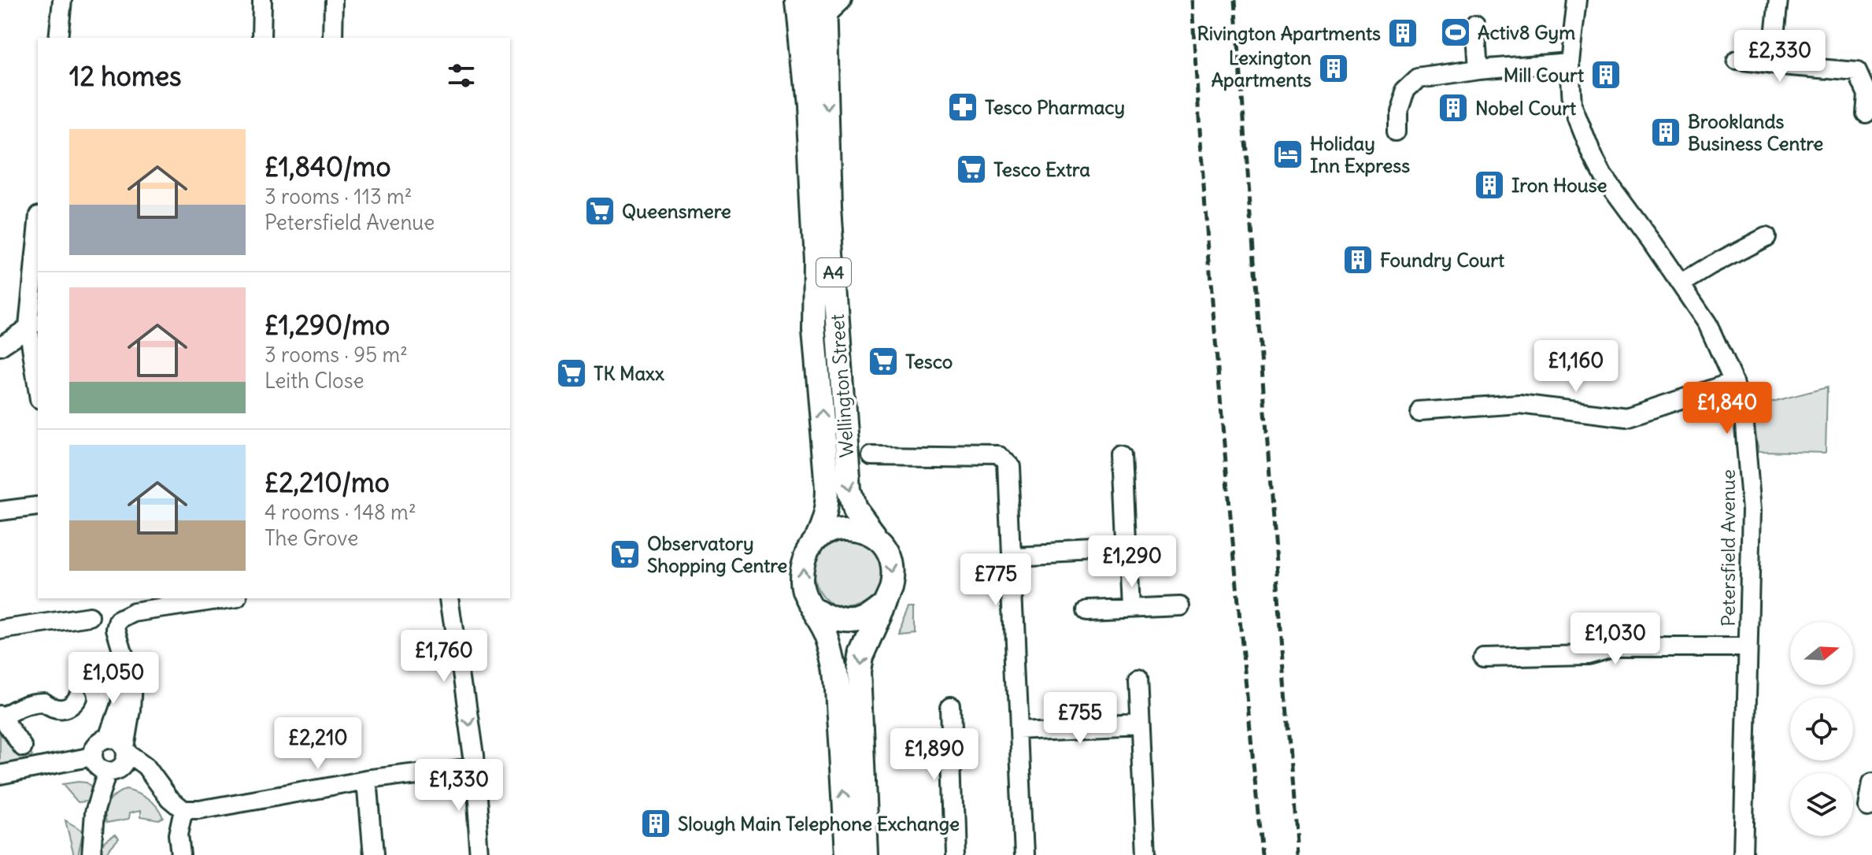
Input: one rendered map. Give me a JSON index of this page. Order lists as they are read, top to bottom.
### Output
{
  "streets": {
    "main road": ["A4", "Wellington Street"],
    "street": ["Petersfield Avenue"]
  },
  "places": {
    "sports": ["Activ8 Gym"],
    "building": [
      "Rivington Apartments",
      "Lexington Apartments",
      "Mill Court",
      "Nobel Court",
      "Brooklands Business Centre",
      "Iron House",
      "Foundry Court",
      "Slough Main Telephone Exchange"
    ],
    "pharmacy": ["Tesco Pharmacy"],
    "hotel": ["Holiday Inn Express"],
    "supermarket": [
      "Tesco Extra",
      "Queensmere",
      "Tesco",
      "TK Maxx",
      "Observatory Shopping Centre"
    ]
  },
  "north": "right",
  "page": {
    "price": [
      "£2,330",
      "£1,160",
      "£1,840",
      "£1,290",
      "£775",
      "£1,030",
      "£1,760",
      "£1,050",
      "£755",
      "£2,210",
      "£1,890",
      "£1,330"
    ],
    "heading": "12 homes",
    "list": [
      {
        "name": "£1,840/mo",
        "note": "3 rooms · 113 m² · Petersfield Avenue"
      },
      {
        "name": "£1,290/mo",
        "note": "3 rooms · 95 m² · Leith Close"
      },
      {
        "name": "£2,210/mo",
        "note": "4 rooms · 148 m² · The Grove"
      }
    ]
  }
}
